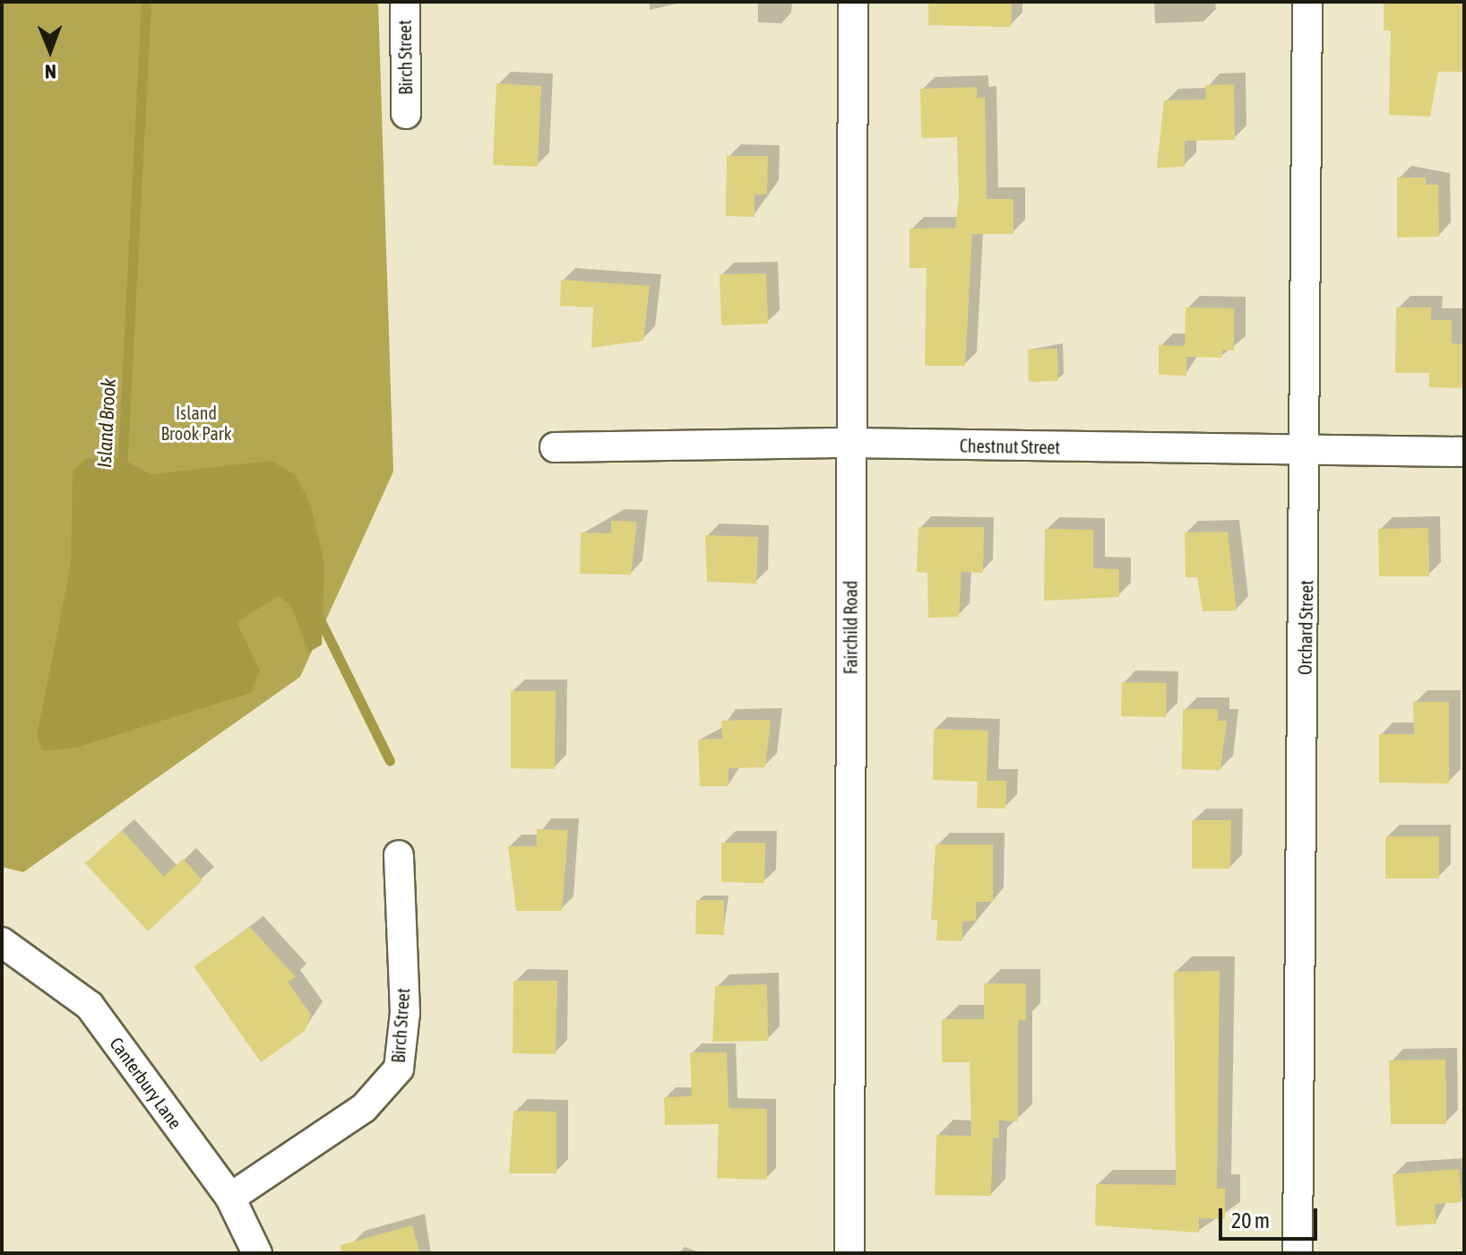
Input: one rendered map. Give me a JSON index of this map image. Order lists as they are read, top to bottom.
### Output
{
  "streets": {
    "street": [
      "Birch Street",
      "Chestnut Street",
      "Fairchild Road",
      "Orchard Street",
      "Canterbury Lane"
    ]
  },
  "crossings": [
    ["Birch Street", "Canterbury Lane"],
    ["Chestnut Street", "Fairchild Road"],
    ["Chestnut Street", "Orchard Street"]
  ],
  "water": ["Island Brook"],
  "parks": ["Island Brook Park"],
  "scale_bar": "20 m",
  "north": "bottom"
}
